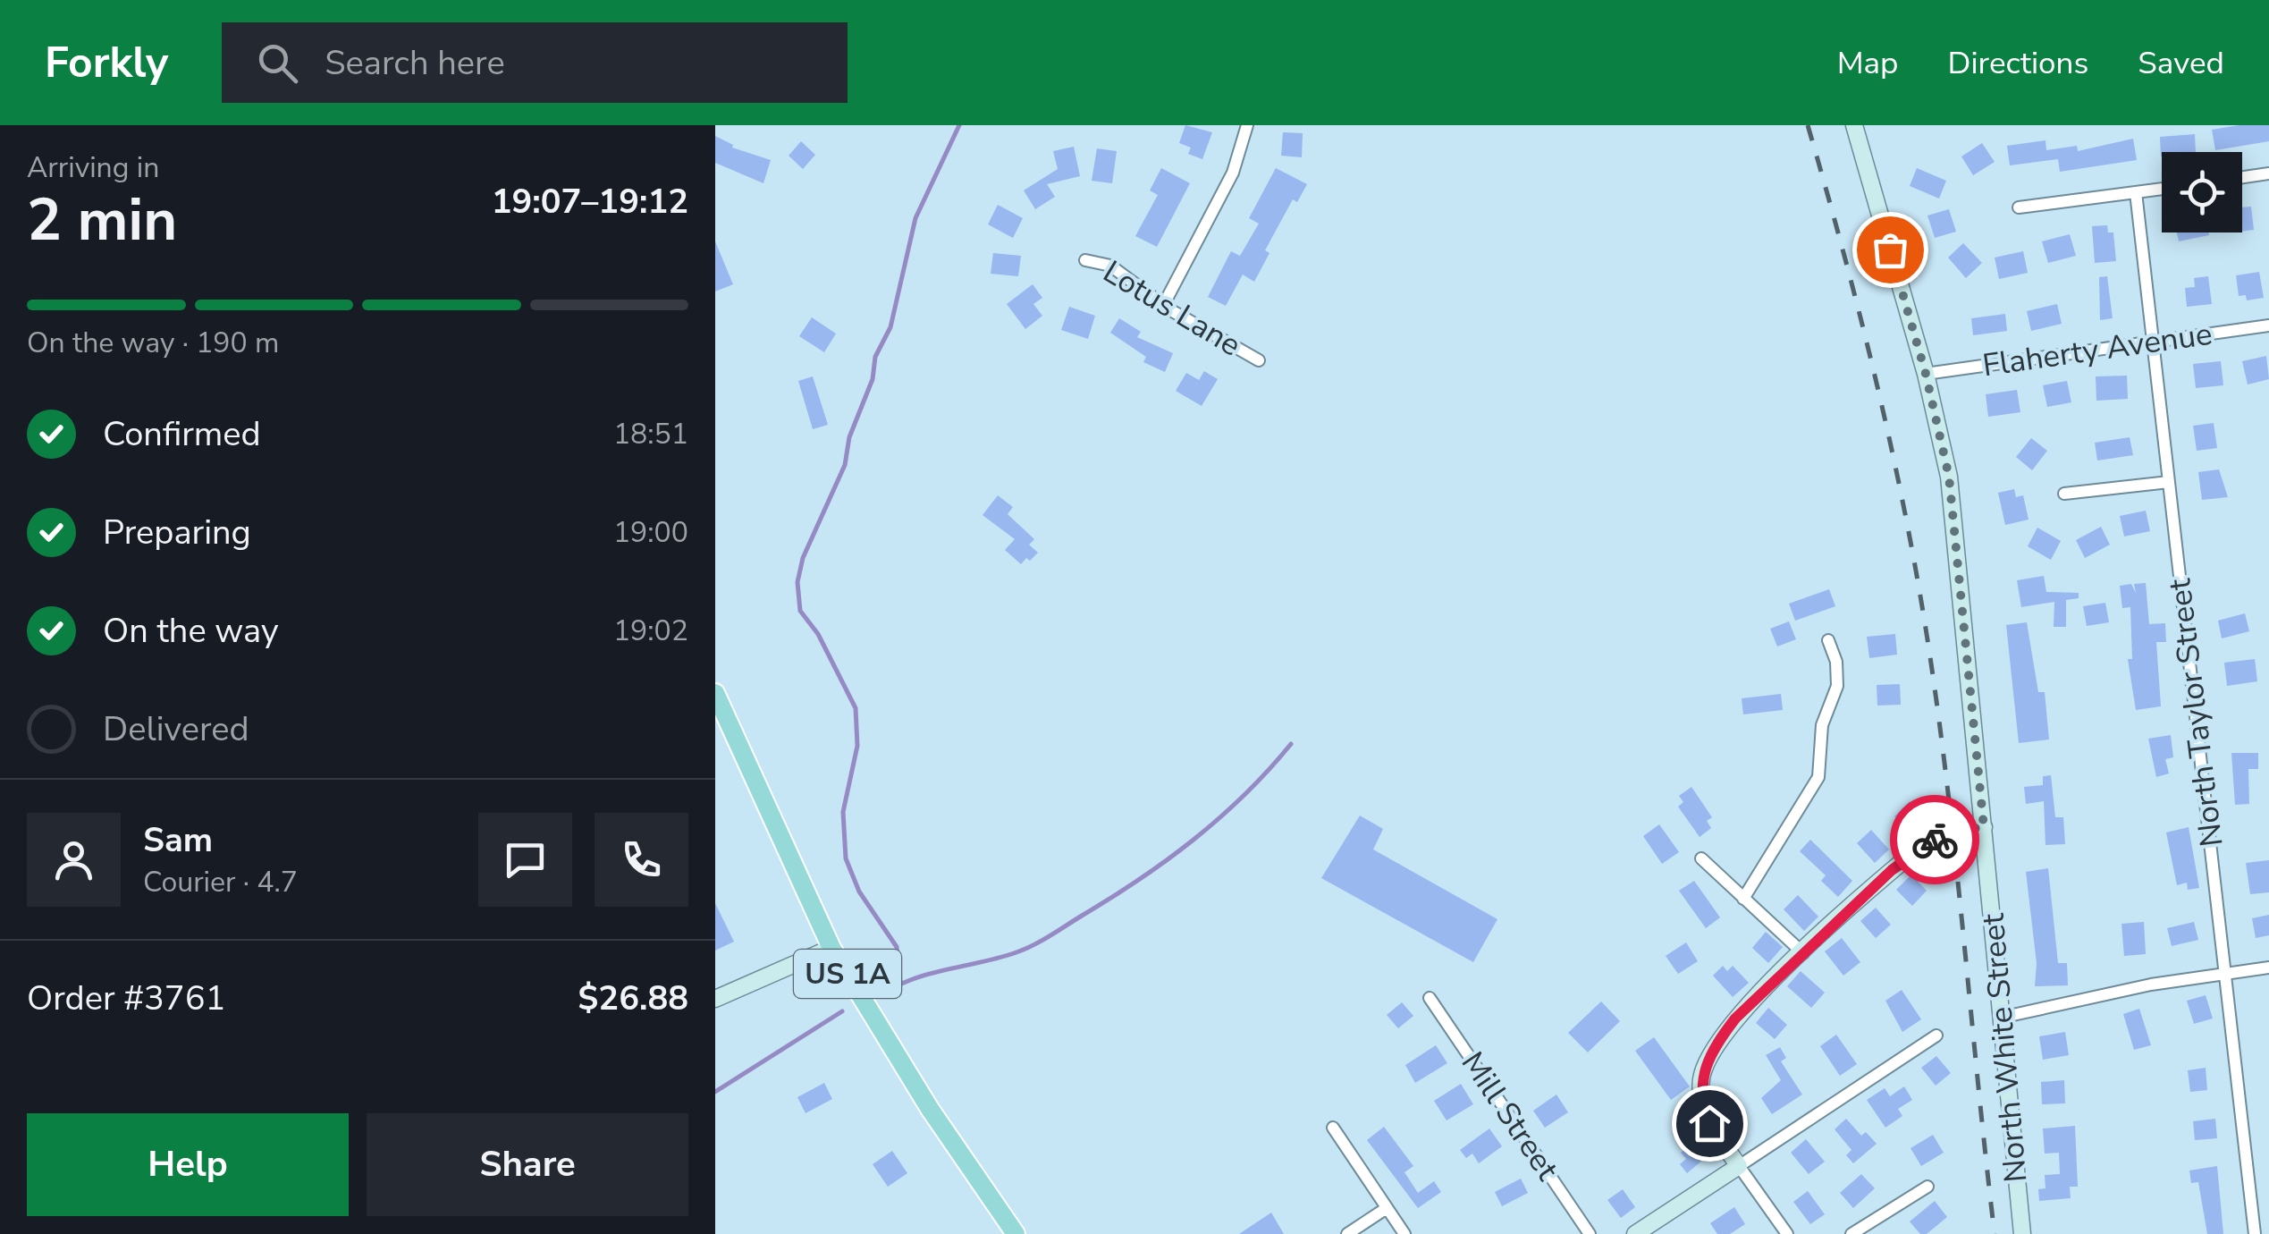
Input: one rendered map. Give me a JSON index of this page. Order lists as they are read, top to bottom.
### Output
{
  "streets": {
    "main road": ["US 1A", "North White Street"],
    "street": [
      "Lotus Lane",
      "Flaherty Avenue",
      "North Taylor Street",
      "Mill Street"
    ]
  },
  "crossings": [
    ["Flaherty Avenue", "North Taylor Street"],
    ["Flaherty Avenue", "North White Street"]
  ],
  "page": {
    "header": "Forkly",
    "search": "Search here",
    "nav": ["Map", "Directions", "Saved"],
    "heading": ["2 min", "Arriving in", "19:07–19:12"],
    "panel": [
      "Sam",
      "Courier · 4.7",
      "Order #3761",
      "$26.88"
    ],
    "bar": "On the way · 190 m",
    "list": [
      ["Confirmed", "18:51"],
      ["Preparing", "19:00"],
      ["On the way", "19:02"],
      "Delivered"
    ],
    "buttons": ["Help", "Share"]
  }
}
